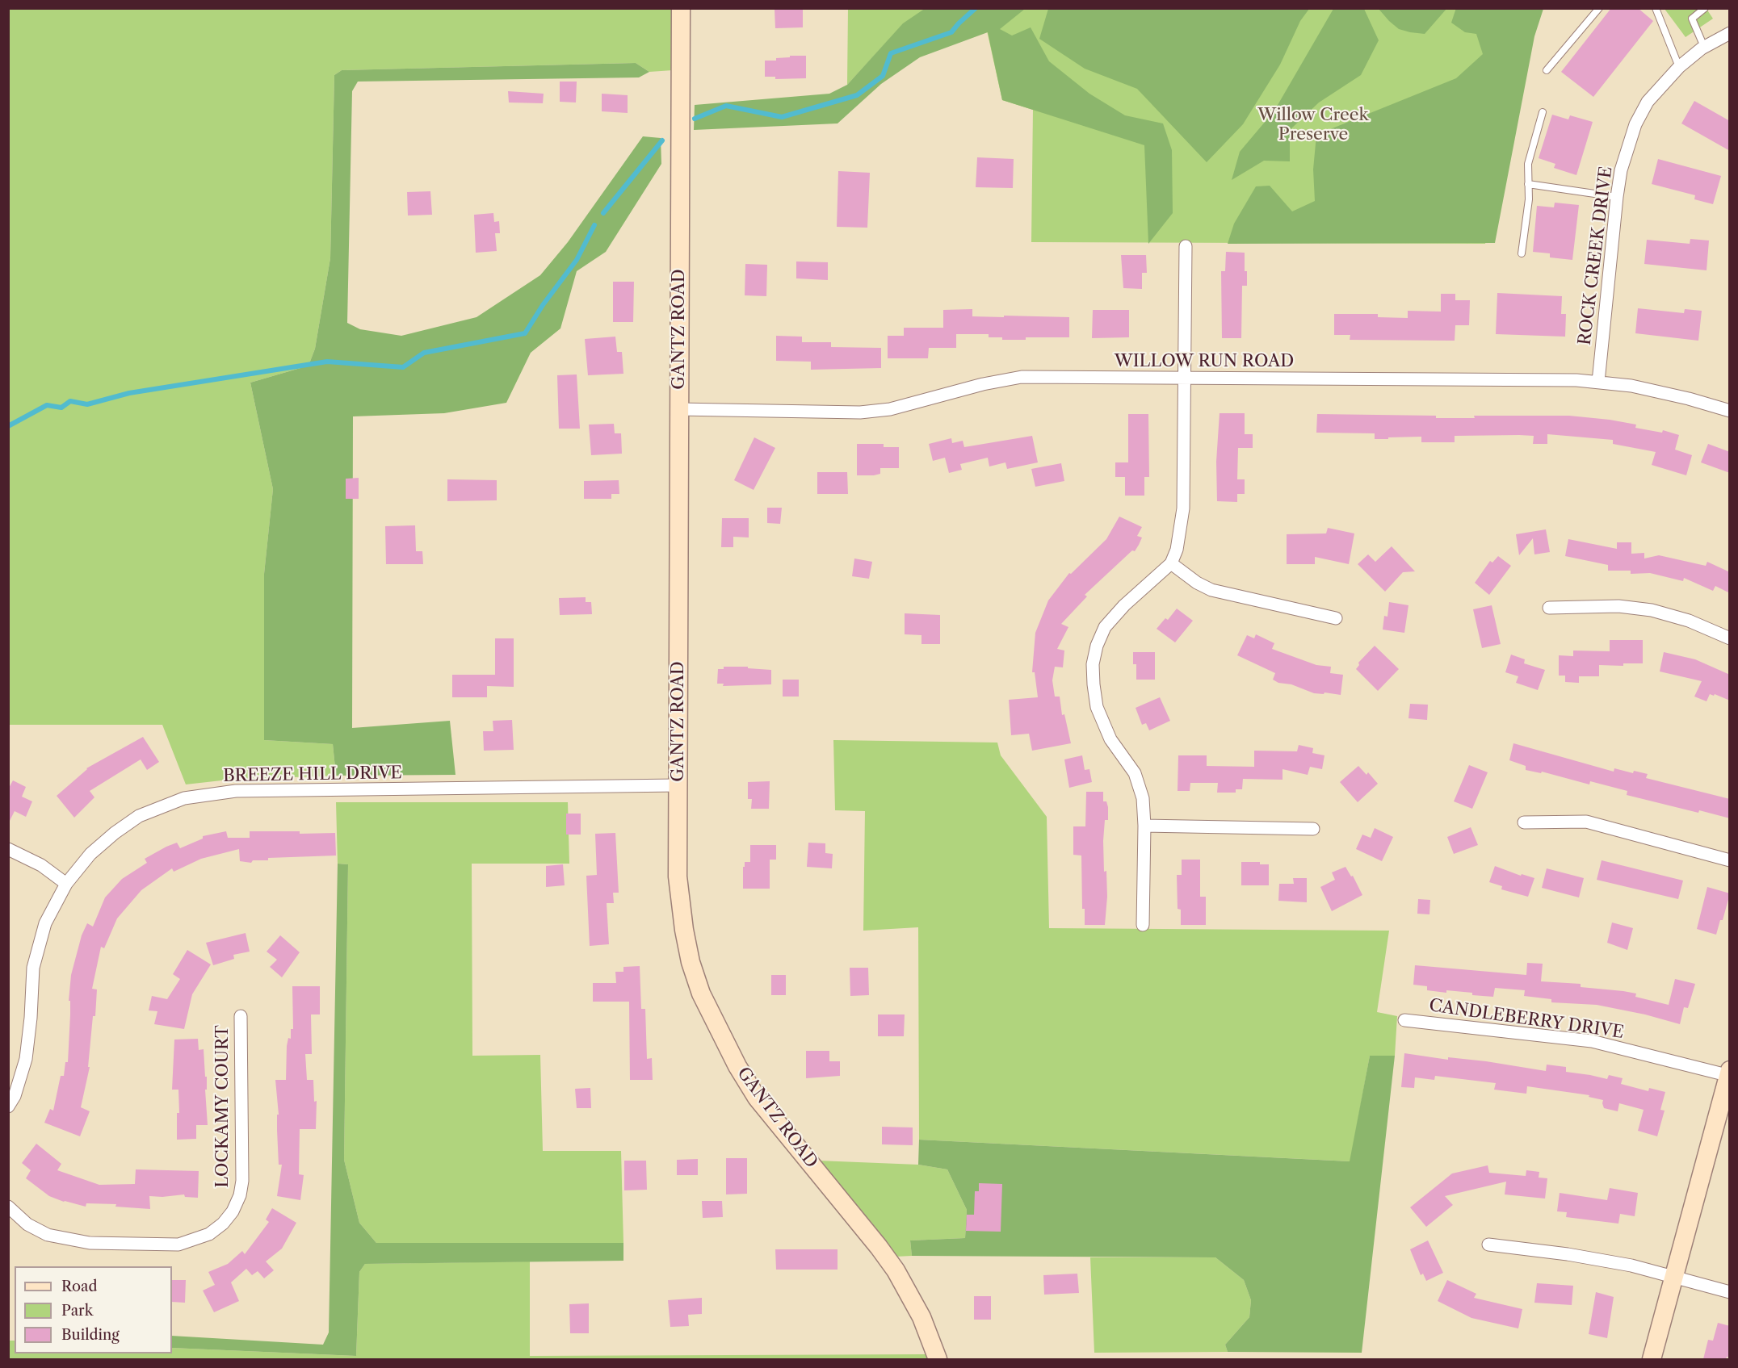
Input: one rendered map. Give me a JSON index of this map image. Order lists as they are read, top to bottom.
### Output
{
  "streets": {
    "main road": ["GANTZ ROAD"],
    "street": [
      "ROCK CREEK DRIVE",
      "WILLOW RUN ROAD",
      "BREEZE HILL DRIVE",
      "CANDLEBERRY DRIVE",
      "LOCKAMY COURT"
    ]
  },
  "crossings": [
    ["ROCK CREEK DRIVE", "WILLOW RUN ROAD"],
    ["GANTZ ROAD", "WILLOW RUN ROAD"],
    ["GANTZ ROAD", "BREEZE HILL DRIVE"]
  ],
  "parks": ["Willow Creek Preserve"],
  "legend": ["Road", "Park", "Building"]
}
